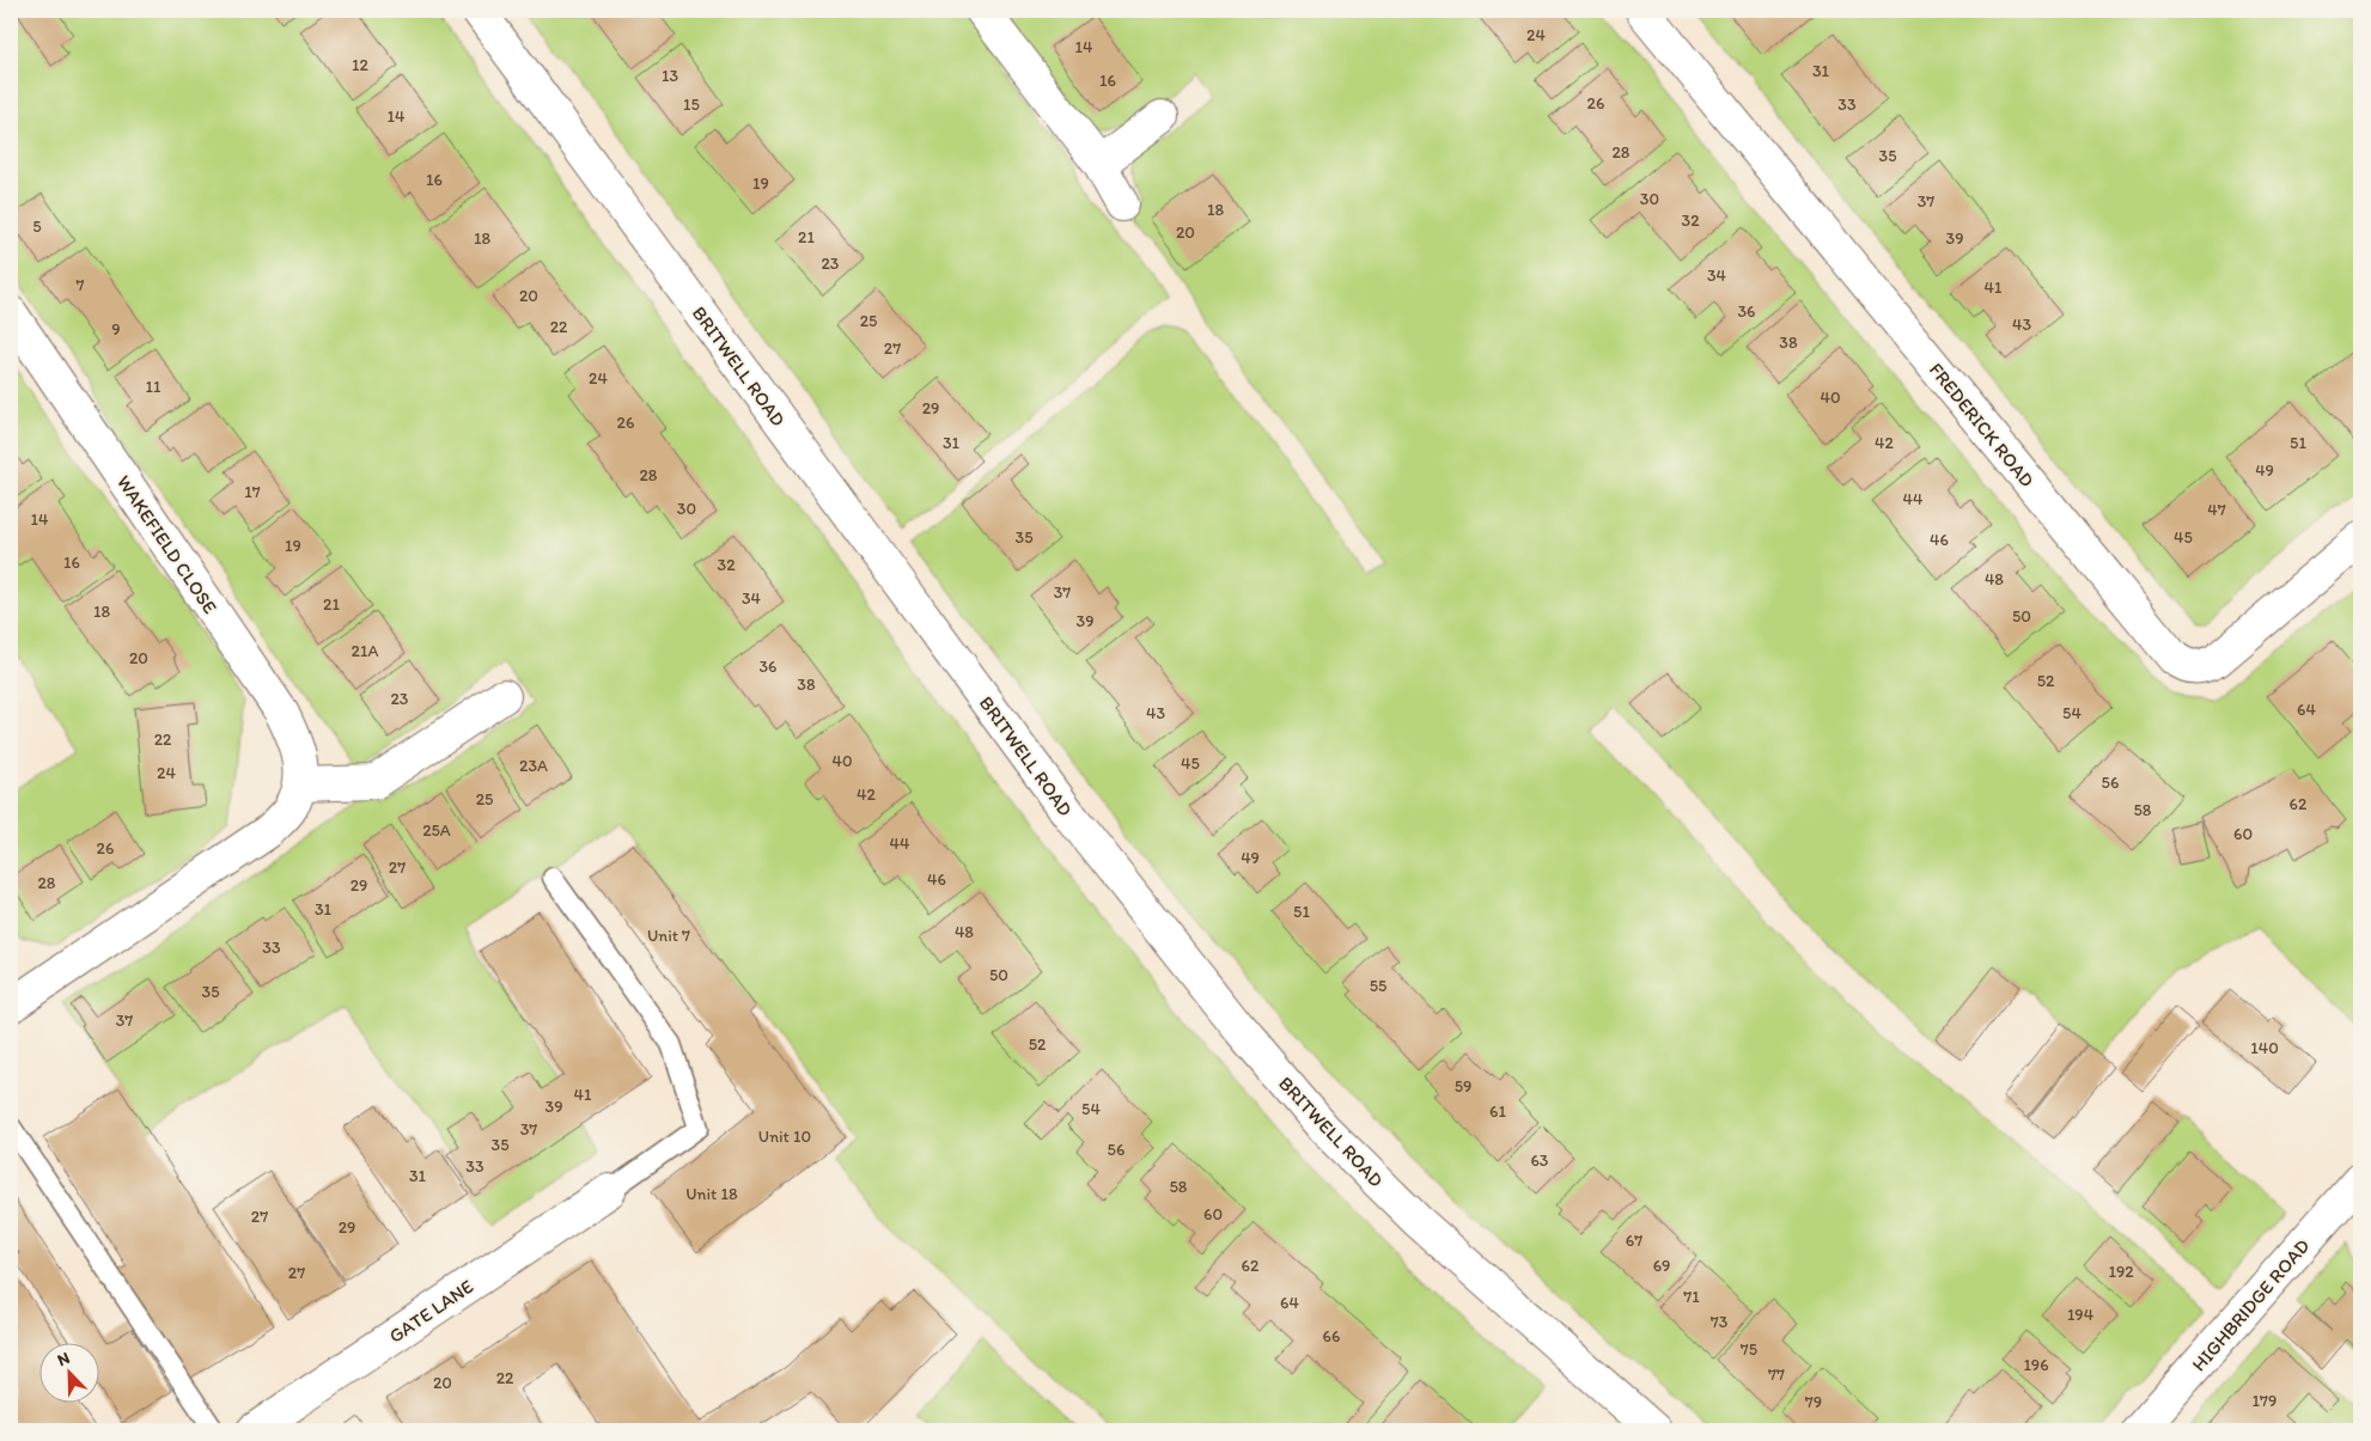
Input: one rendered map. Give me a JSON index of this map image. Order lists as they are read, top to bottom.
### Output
{
  "streets": {
    "street": [
      "BRITWELL ROAD",
      "FREDERICK ROAD",
      "WAKEFIELD CLOSE",
      "HIGHBRIDGE ROAD",
      "GATE LANE"
    ]
  },
  "house_numbers": [
    "24",
    "14",
    "12",
    "31",
    "13",
    "16",
    "26",
    "15",
    "33",
    "14",
    "28",
    "35",
    "16",
    "19",
    "30",
    "37",
    "18",
    "32",
    "5",
    "20",
    "21",
    "18",
    "39",
    "23",
    "34",
    "7",
    "41",
    "20",
    "36",
    "25",
    "43",
    "22",
    "9",
    "38",
    "27",
    "24",
    "11",
    "40",
    "29",
    "26",
    "31",
    "42",
    "51",
    "49",
    "28",
    "17",
    "44",
    "30",
    "47",
    "14",
    "35",
    "45",
    "46",
    "19",
    "16",
    "32",
    "48",
    "37",
    "34",
    "21",
    "18",
    "50",
    "39",
    "21A",
    "20",
    "36",
    "52",
    "38",
    "23",
    "64",
    "43",
    "54",
    "22",
    "40",
    "45",
    "23A",
    "24",
    "56",
    "42",
    "25",
    "62",
    "58",
    "25A",
    "60",
    "44",
    "26",
    "49",
    "27",
    "46",
    "28",
    "29",
    "31",
    "51",
    "48",
    "Unit 7",
    "33",
    "50",
    "55",
    "35",
    "37",
    "52",
    "140",
    "59",
    "41",
    "39",
    "54",
    "61",
    "37",
    "Unit 10",
    "35",
    "56",
    "63",
    "33",
    "31",
    "58",
    "Unit 18",
    "60",
    "27",
    "29",
    "67",
    "62",
    "69",
    "192",
    "27",
    "71",
    "64",
    "194",
    "73",
    "66",
    "75",
    "196",
    "77",
    "22",
    "20",
    "179",
    "79"
  ],
  "north": "top left"
}
